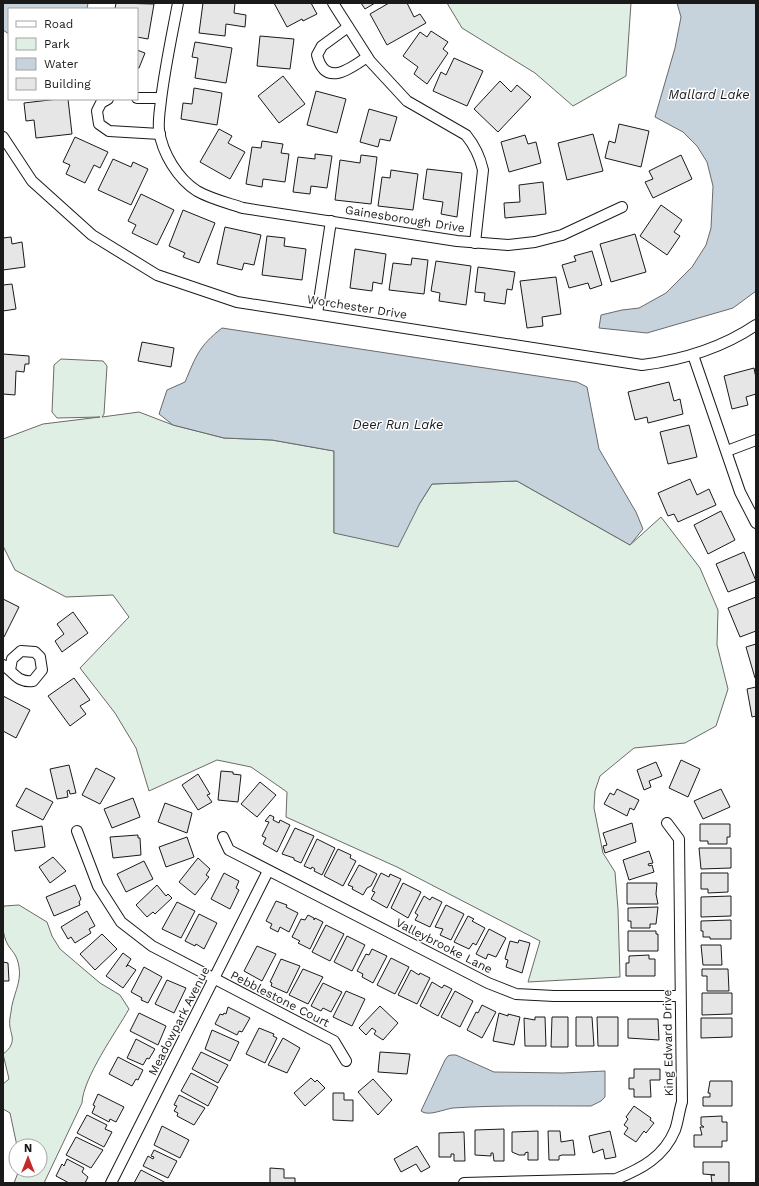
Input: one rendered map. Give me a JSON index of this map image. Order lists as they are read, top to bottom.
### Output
{
  "streets": {
    "street": [
      "Gainesborough Drive",
      "Worchester Drive",
      "Valleybrooke Lane",
      "Pebblestone Court",
      "Meadowpark Avenue",
      "King Edward Drive"
    ]
  },
  "crossings": [
    ["Gainesborough Drive", "Worchester Drive"],
    ["Valleybrooke Lane", "Meadowpark Avenue"],
    ["Valleybrooke Lane", "King Edward Drive"],
    ["Pebblestone Court", "Meadowpark Avenue"]
  ],
  "water": ["Mallard Lake", "Deer Run Lake"],
  "legend": [
    "Road",
    "Park",
    "Water",
    "Building"
  ],
  "north": "top"
}
